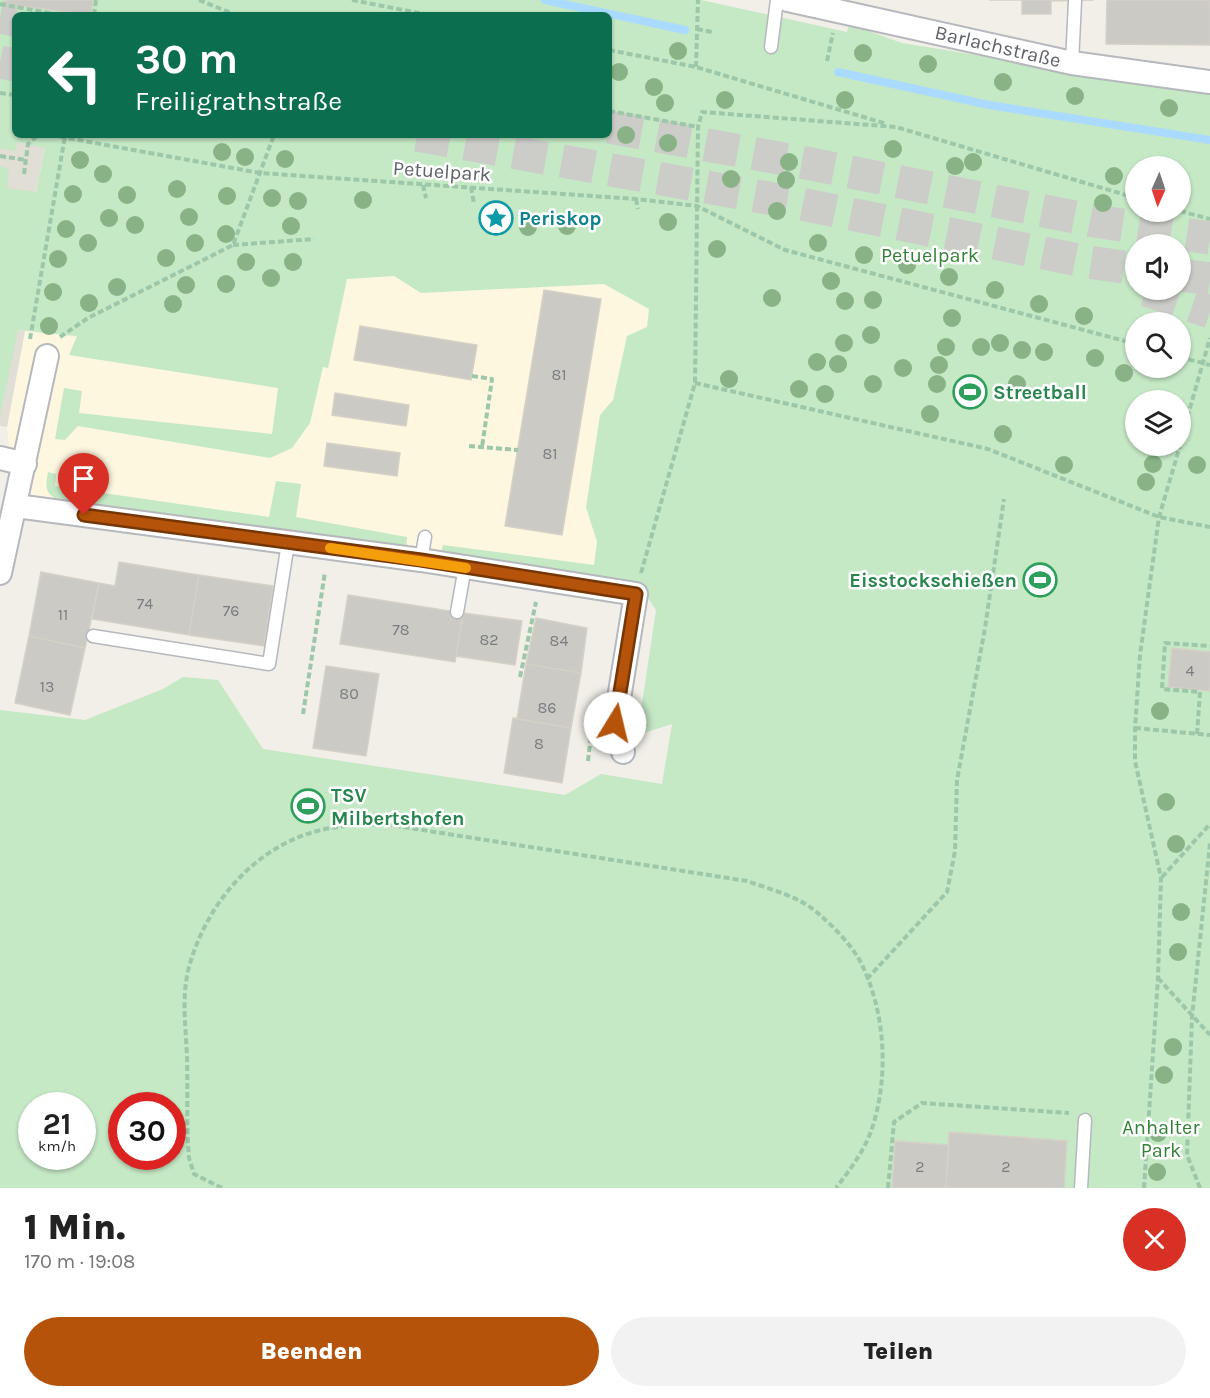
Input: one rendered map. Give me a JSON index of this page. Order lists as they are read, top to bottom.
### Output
{
  "streets": {
    "street": ["Barlachstraße"],
    "path": ["Petuelpark"]
  },
  "parks": ["Petuelpark", "Anhalter Park"],
  "places": {
    "place": ["Periskop"],
    "sports": ["Streetball", "Eisstockschießen", "TSV Milbertshofen"]
  },
  "house_numbers": [
    "81",
    "81",
    "74",
    "76",
    "11",
    "78",
    "82",
    "84",
    "4",
    "13",
    "80",
    "86",
    "8",
    "2",
    "2"
  ],
  "north": "bottom",
  "page": {
    "turn": ["30 m", "Freiligrathstraße"],
    "speed": "21 km/h",
    "limit": "30",
    "heading": ["1 Min.", "170 m · 19:08"],
    "buttons": ["Beenden", "Teilen"]
  }
}
